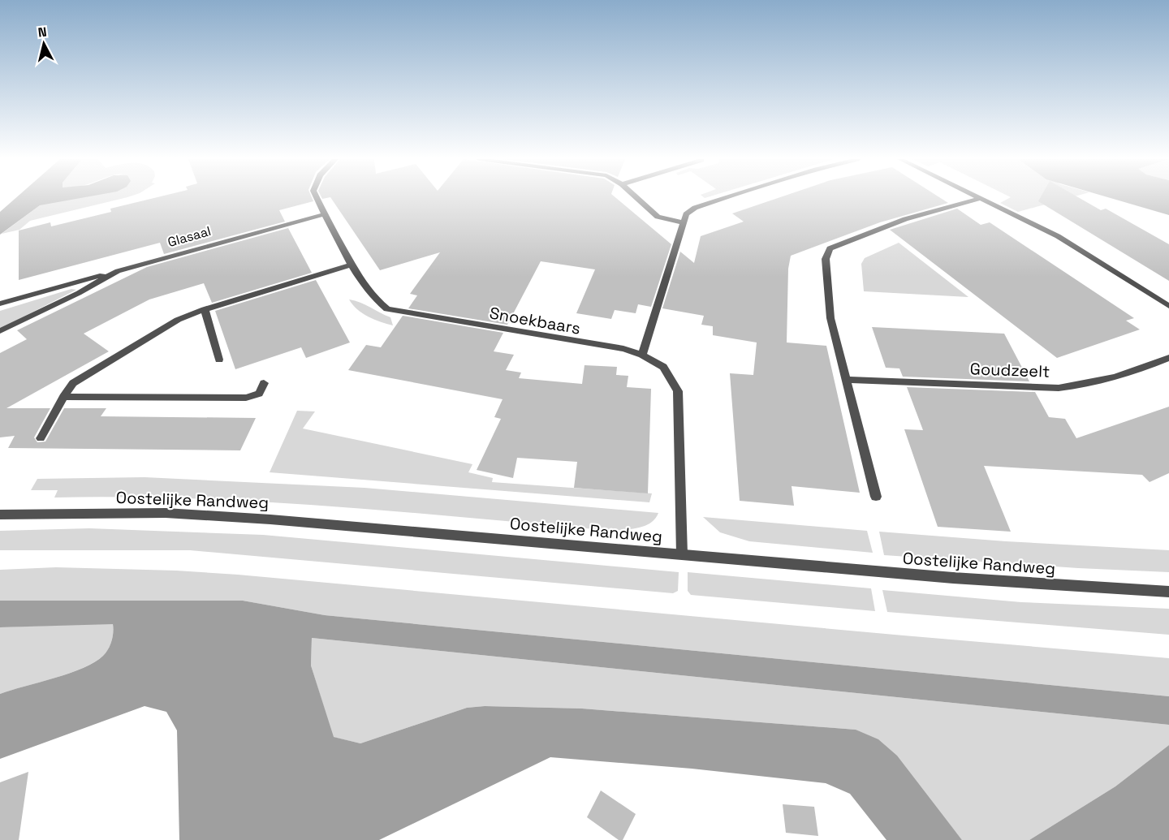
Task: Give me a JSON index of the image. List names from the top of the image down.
{
  "streets": {
    "street": [
      "Glasaal",
      "Snoekbaars",
      "Goudzeelt",
      "Oostelijke Randweg"
    ]
  },
  "crossings": [
    ["Glasaal", "Snoekbaars"],
    ["Snoekbaars", "Oostelijke Randweg"]
  ],
  "north": "top"
}
